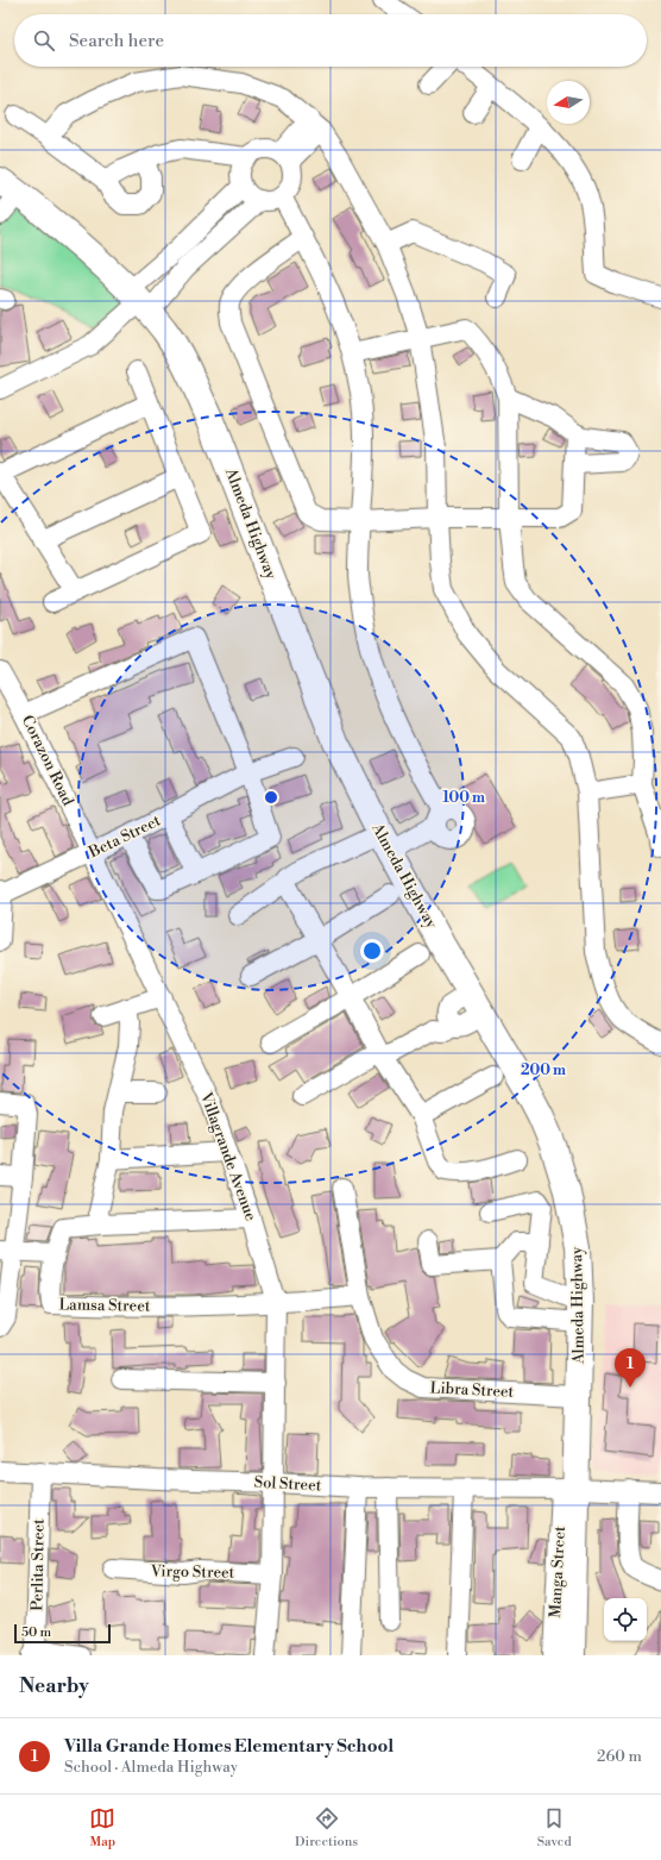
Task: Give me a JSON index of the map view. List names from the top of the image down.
{
  "streets": {
    "highway": ["Almeda Highway"],
    "street": [
      "Corazon Road",
      "Beta Street",
      "Villagrande Avenue",
      "Lamsa Street",
      "Libra Street",
      "Sol Street",
      "Perlita Street",
      "Virgo Street",
      "Manga Street"
    ]
  },
  "crossings": [
    ["Almeda Highway", "Libra Street"],
    ["Almeda Highway", "Sol Street"],
    ["Almeda Highway", "Manga Street"],
    ["Corazon Road", "Beta Street"],
    ["Corazon Road", "Villagrande Avenue"],
    ["Beta Street", "Villagrande Avenue"],
    ["Villagrande Avenue", "Lamsa Street"],
    ["Villagrande Avenue", "Sol Street"],
    ["Villagrande Avenue", "Virgo Street"],
    ["Sol Street", "Perlita Street"],
    ["Sol Street", "Manga Street"]
  ],
  "scale_bar": "50 m",
  "north": "left",
  "page": {
    "search": "Search here",
    "pins": "1",
    "scale": "50 m",
    "heading": "Nearby",
    "list": [
      {
        "mark": "1",
        "name": "Villa Grande Homes Elementary School",
        "note": "School · Almeda Highway",
        "value": "260 m"
      }
    ],
    "nav": ["Map", "Directions", "Saved"]
  },
  "rings": ["100 m", "200 m"]
}
